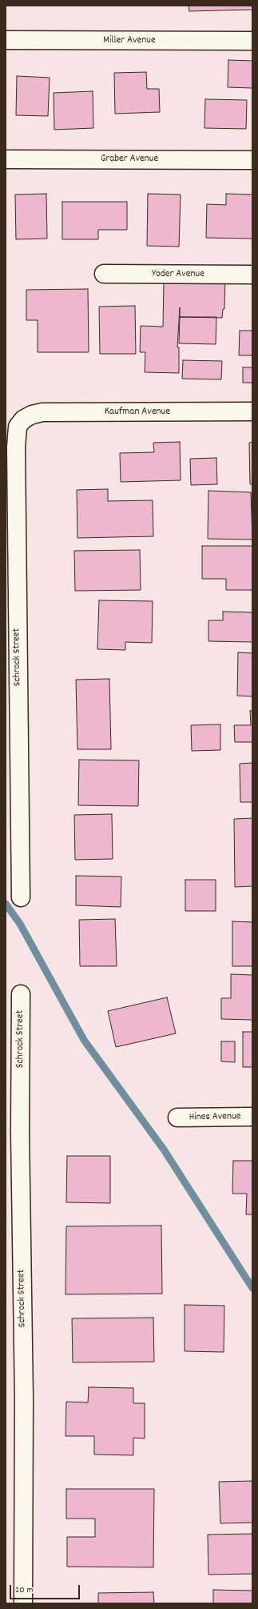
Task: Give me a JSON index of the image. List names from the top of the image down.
{
  "streets": {
    "street": [
      "Miller Avenue",
      "Graber Avenue",
      "Yoder Avenue",
      "Kaufman Avenue",
      "Schrock Street",
      "Hines Avenue"
    ]
  },
  "crossings": [
    ["Kaufman Avenue", "Schrock Street"]
  ],
  "scale_bar": "20 m"
}
